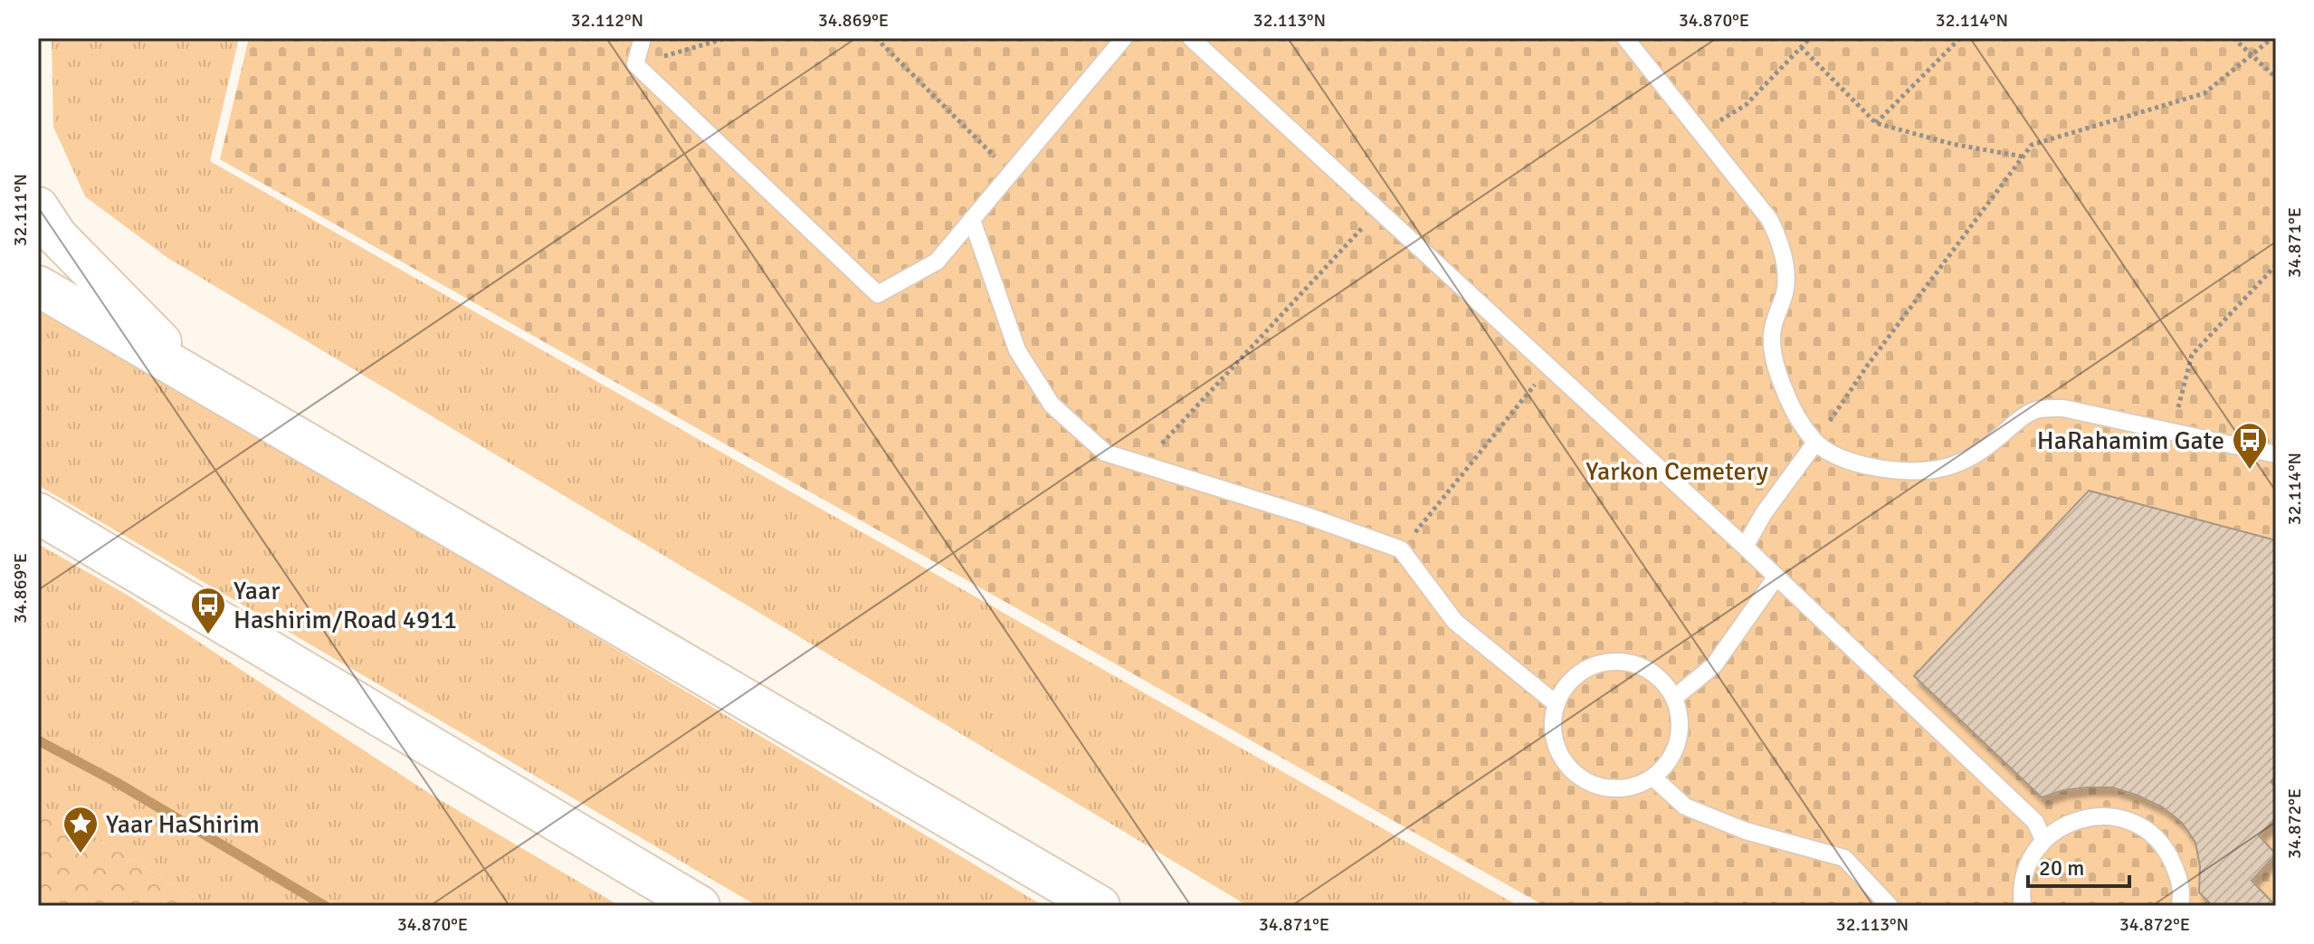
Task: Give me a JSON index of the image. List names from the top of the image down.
{
  "parks": ["Yarkon Cemetery"],
  "places": {
    "bus stop": ["HaRahamim Gate", "Yaar Hashirim/Road 4911"],
    "place": ["Yaar HaShirim"]
  },
  "scale_bar": "20 m",
  "coordinates": [
    "32.112°N",
    "34.869°E",
    "32.113°N",
    "34.870°E",
    "32.114°N",
    "32.111°N",
    "34.871°E",
    "34.872°E"
  ]
}
